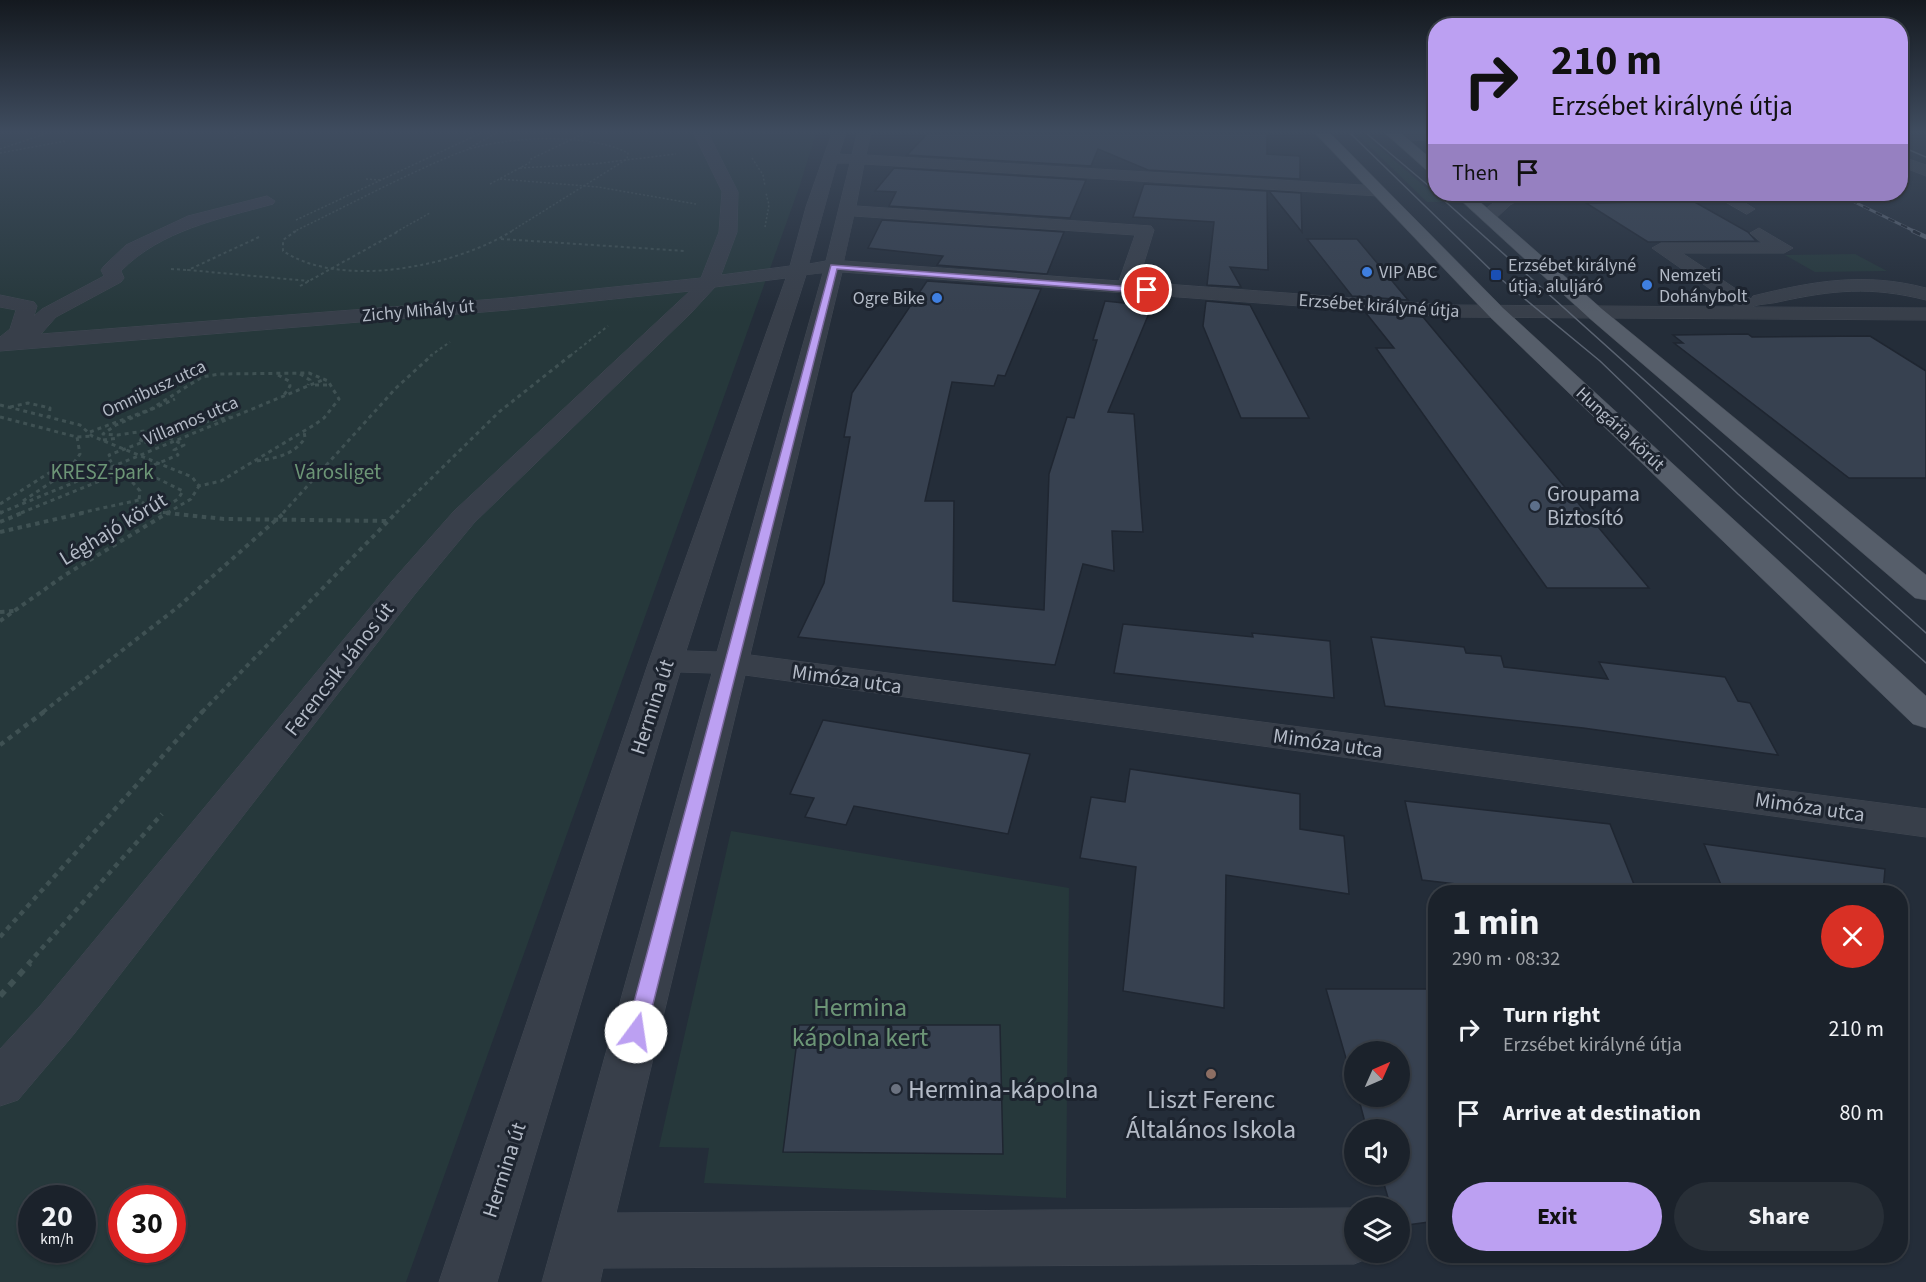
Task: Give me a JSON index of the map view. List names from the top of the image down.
{
  "streets": {
    "main road": ["Hungária körút"],
    "street": [
      "Erzsébet királyné útja",
      "Zichy Mihály út",
      "Ferencsik János út",
      "Mimóza utca",
      "Hermina út"
    ],
    "path": ["Omnibusz utca", "Villamos utca", "Léghajó körút"]
  },
  "crossings": [
    ["Erzsébet királyné útja", "Zichy Mihály út"],
    ["Erzsébet királyné útja", "Hungária körút"],
    ["Zichy Mihály út", "Ferencsik János út"],
    ["Zichy Mihály út", "Hermina út"],
    ["Omnibusz utca", "Villamos utca"],
    ["Omnibusz utca", "Léghajó körút"],
    ["Villamos utca", "Léghajó körút"],
    ["Mimóza utca", "Hermina út"]
  ],
  "parks": ["KRESZ-park", "Városliget", "Hermina kápolna kert"],
  "places": {
    "other": [
      "VIP ABC",
      "Nemzeti Dohánybolt",
      "Ogre Bike",
      "Groupama Biztosító",
      "Liszt Ferenc Általános Iskola",
      "Hermina-kápolna"
    ],
    "transit": ["Erzsébet királyné útja, aluljáró"]
  },
  "north": "top right",
  "page": {
    "turn": ["210 m", "Erzsébet királyné útja"],
    "then": "Then",
    "heading": ["1 min", "290 m · 08:32"],
    "list": [
      {
        "name": "Turn right",
        "note": "Erzsébet királyné útja",
        "value": "210 m"
      },
      {
        "name": "Arrive at destination",
        "value": "80 m"
      }
    ],
    "buttons": ["Exit", "Share"],
    "speed": "20 km/h",
    "limit": "30"
  }
}
